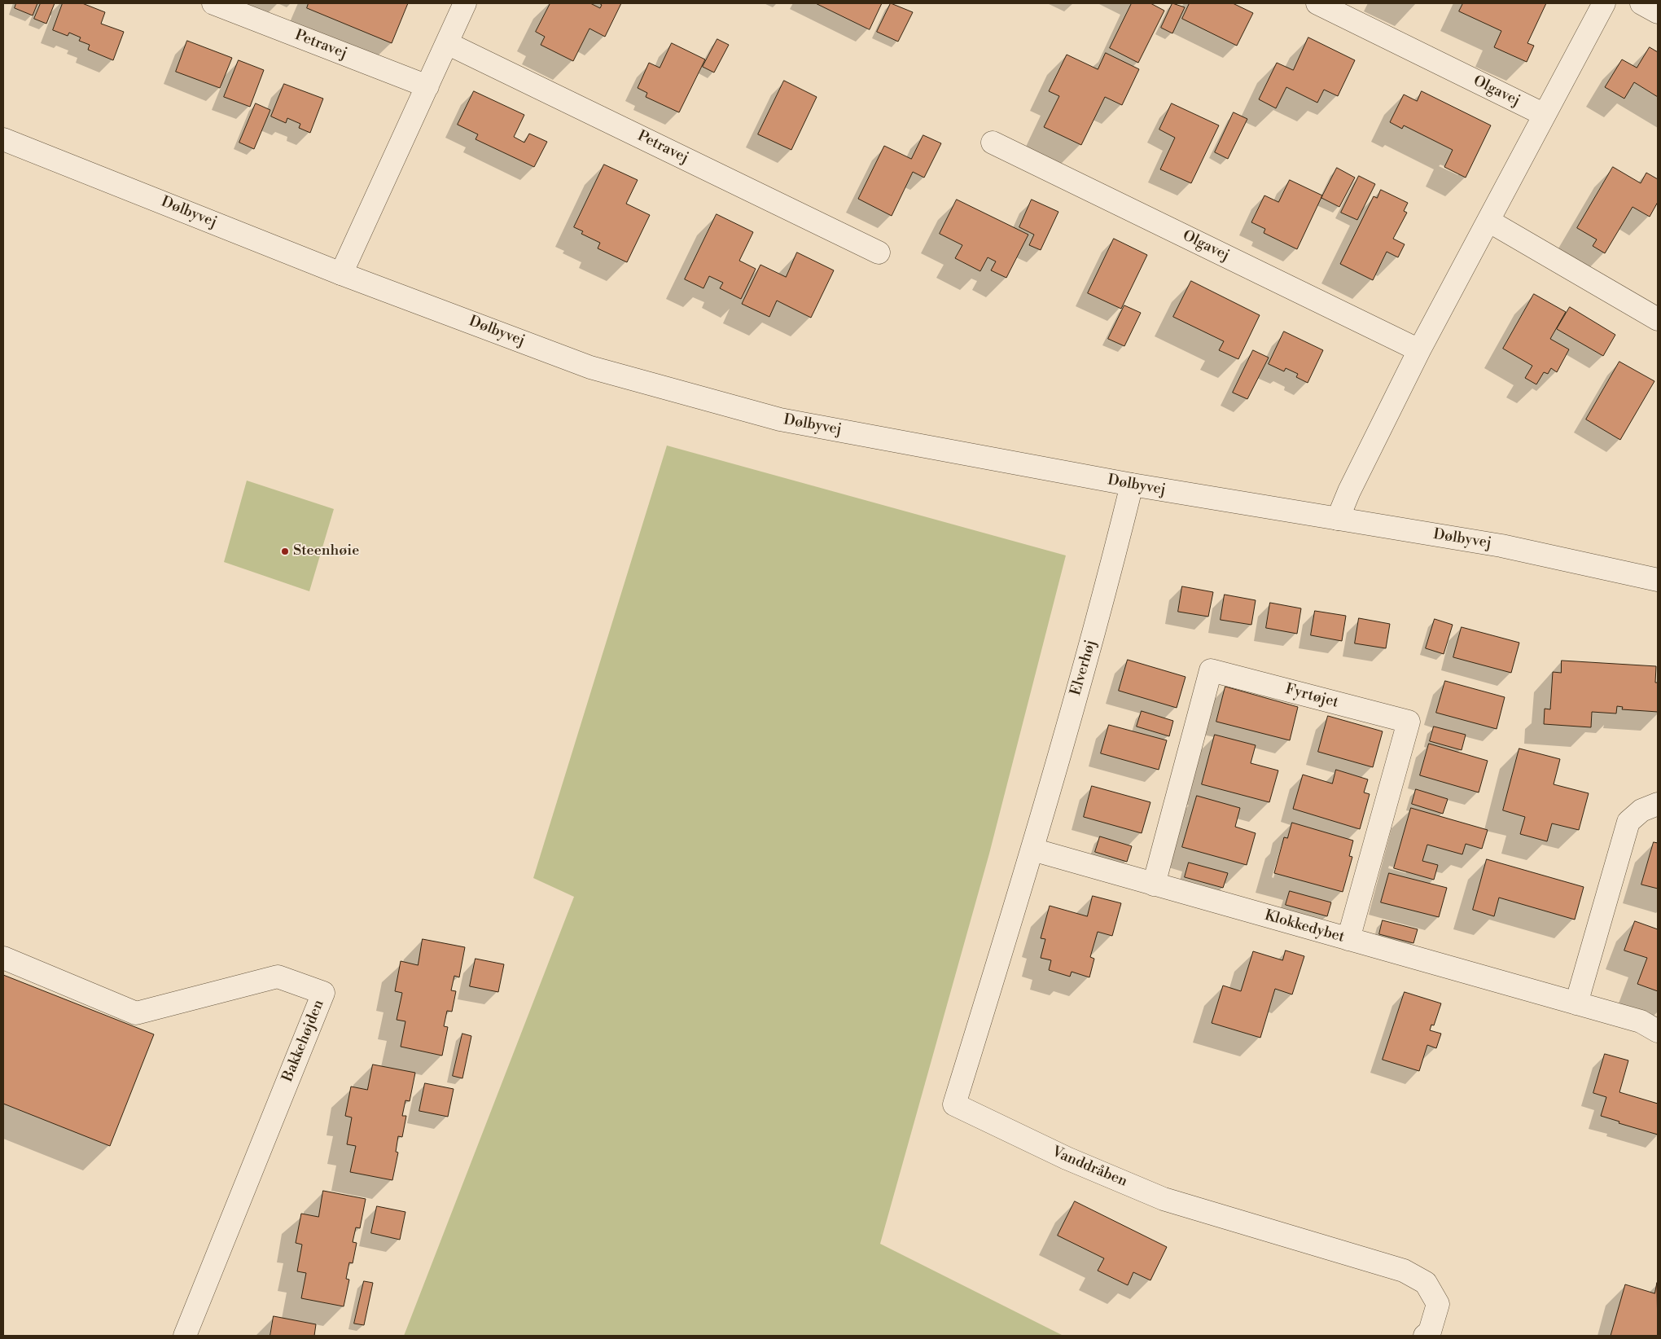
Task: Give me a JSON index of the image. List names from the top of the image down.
{
  "streets": {
    "street": [
      "Petravej",
      "Olgavej",
      "Dølbyvej",
      "Elverhøj",
      "Fyrtøjet",
      "Klokkedybet",
      "Bakkehøjden",
      "Vanddråben"
    ]
  },
  "crossings": [
    ["Dølbyvej", "Elverhøj"],
    ["Elverhøj", "Klokkedybet"],
    ["Elverhøj", "Vanddråben"],
    ["Fyrtøjet", "Klokkedybet"],
    ["Klokkedybet", "Vanddråben"]
  ],
  "places": ["Steenhøie"]
}
